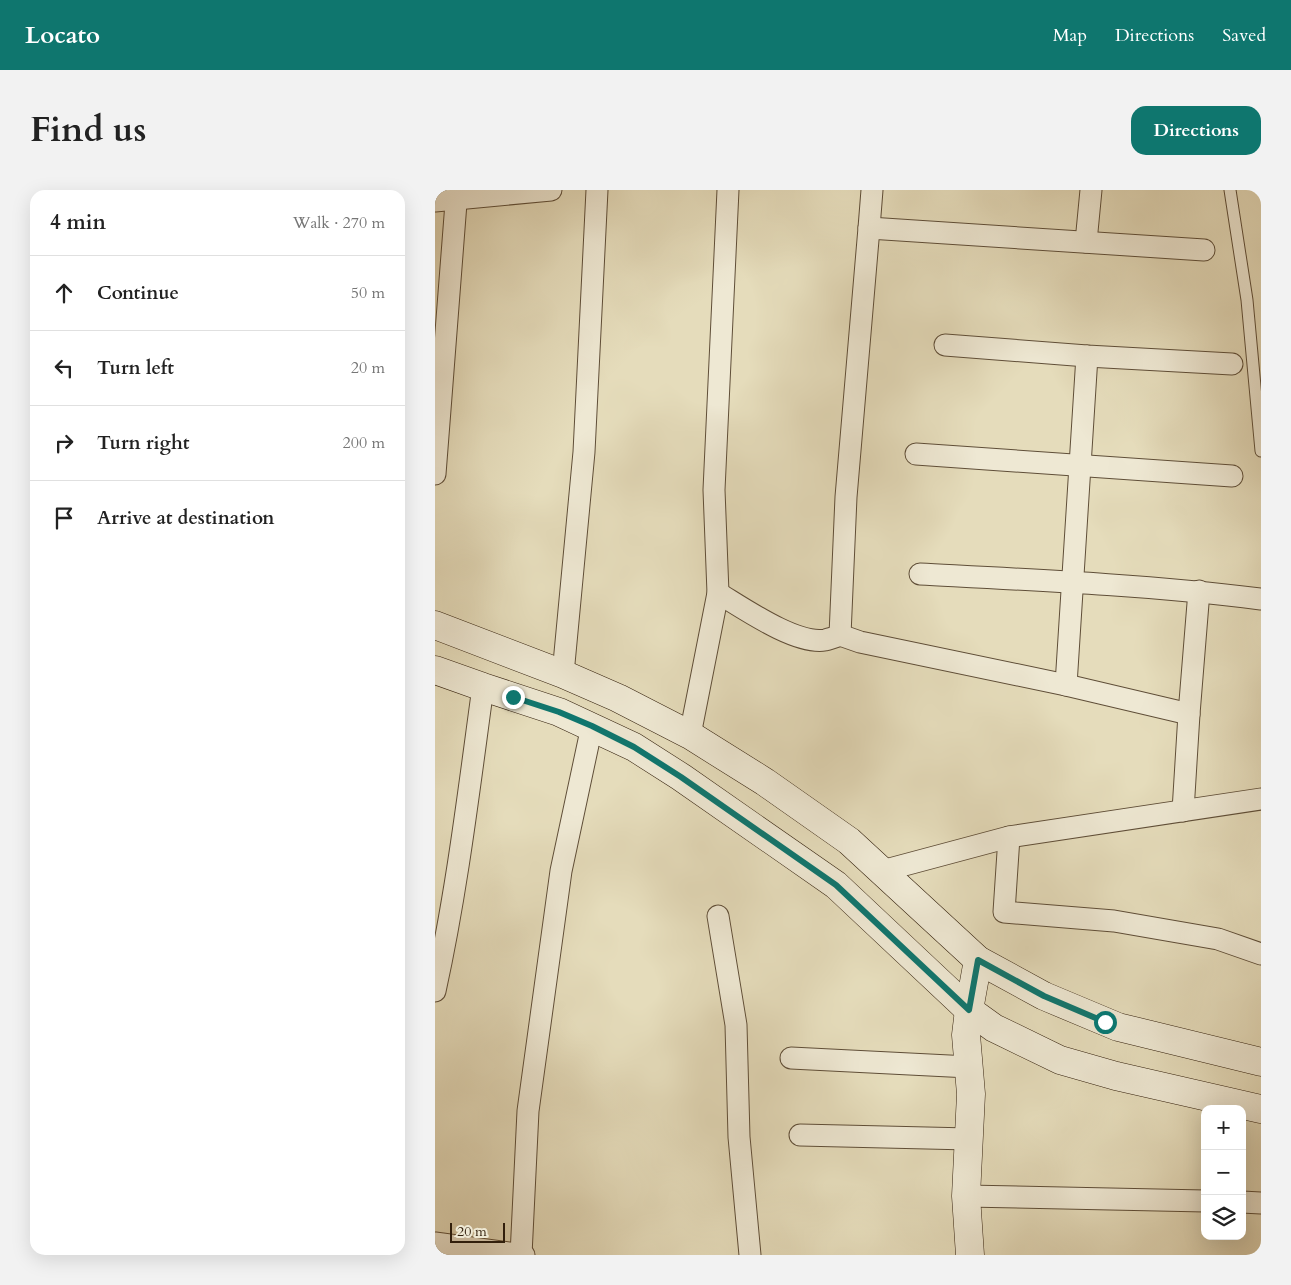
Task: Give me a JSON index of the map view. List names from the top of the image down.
{
  "scale_bar": "20 m",
  "page": {
    "header": "Locato",
    "nav": ["Map", "Directions", "Saved"],
    "title": "Find us",
    "buttons": "Directions",
    "heading": ["4 min", "Walk · 270 m"],
    "list": [
      ["Continue", "50 m"],
      ["Turn left", "20 m"],
      ["Turn right", "200 m"],
      "Arrive at destination"
    ],
    "map_buttons": ["+", "−"],
    "scale": "20 m"
  }
}
